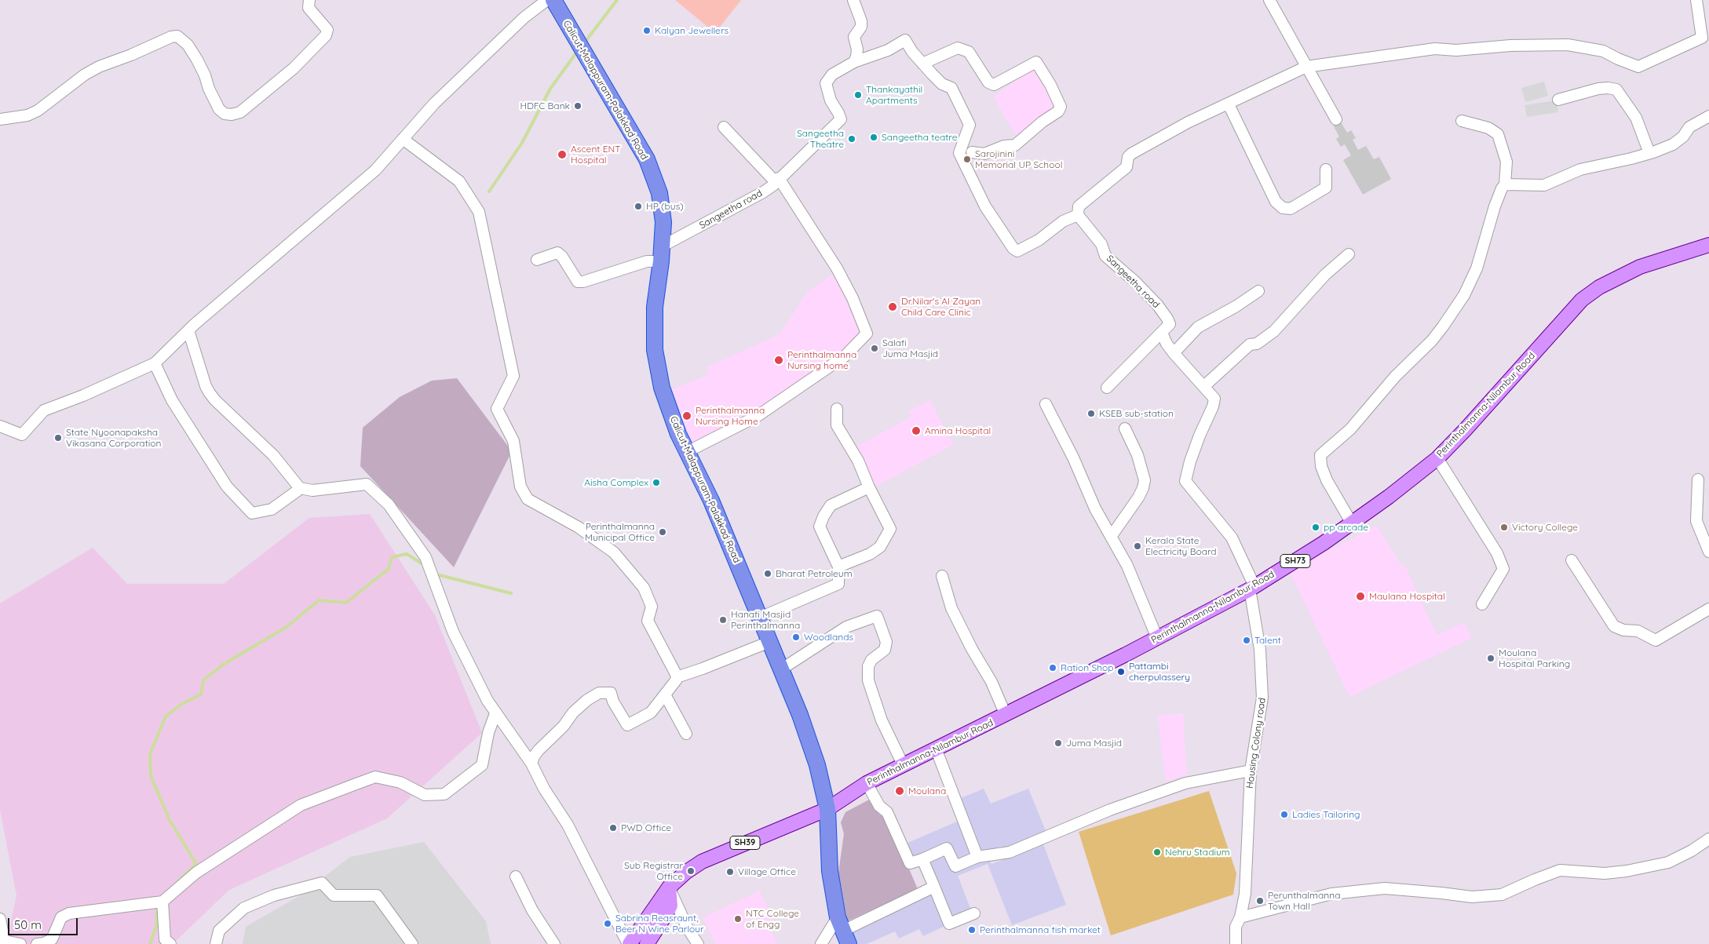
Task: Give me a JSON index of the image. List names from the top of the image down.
{
  "streets": {
    "highway": ["Calicut-Malappuram-Palakkad Road"],
    "main road": ["Perinthalmanna-Nilambur Road", "SH73", "SH39"],
    "street": ["Sangeetha road", "Housing Colony road"]
  },
  "crossings": [
    ["Calicut-Malappuram-Palakkad Road", "Sangeetha road"],
    ["Calicut-Malappuram-Palakkad Road", "Perinthalmanna-Nilambur Road"],
    ["Calicut-Malappuram-Palakkad Road", "SH39"],
    ["Perinthalmanna-Nilambur Road", "Housing Colony road"],
    ["Perinthalmanna-Nilambur Road", "SH39"]
  ],
  "places": [
    "Kalyan Jewellers",
    "Thankayathil Apartments",
    "HDFC Bank",
    "Sangeetha teatre",
    "Sangeetha Theatre",
    "Ascent ENT Hospital",
    "Sarojinini Memorial UP School",
    "HP (bus)",
    "Dr.Nilar's Al Zayan Child Care Clinic",
    "Salafi Juma Masjid",
    "Perinthalmanna Nursing home",
    "KSEB sub-station",
    "Perinthalmanna Nursing Home",
    "Amina Hospital",
    "State Nyoonapaksha Vikasana Corporation",
    "Aisha Complex",
    "pp arcade",
    "Victory College",
    "Perinthalmanna Municipal Office",
    "Kerala State Electricity Board",
    "Bharat Petroleum",
    "Maulana Hospital",
    "Hanafi Masjid Perinthalmanna",
    "Woodlands",
    "Talent",
    "Moulana Hospital Parking",
    "Ration Shop",
    "Pattambi cherpulassery",
    "Juma Masjid",
    "Moulana",
    "Ladies Tailoring",
    "PWD Office",
    "Nehru Stadium",
    "Sub Registrar Office",
    "Village Office",
    "Perunthalmanna Town Hall",
    "NTC College of Engg",
    "Sabrina Reasraunt, Beer N Wine Parlour",
    "Perinthalmanna fish market"
  ],
  "scale_bar": "50 m"
}
